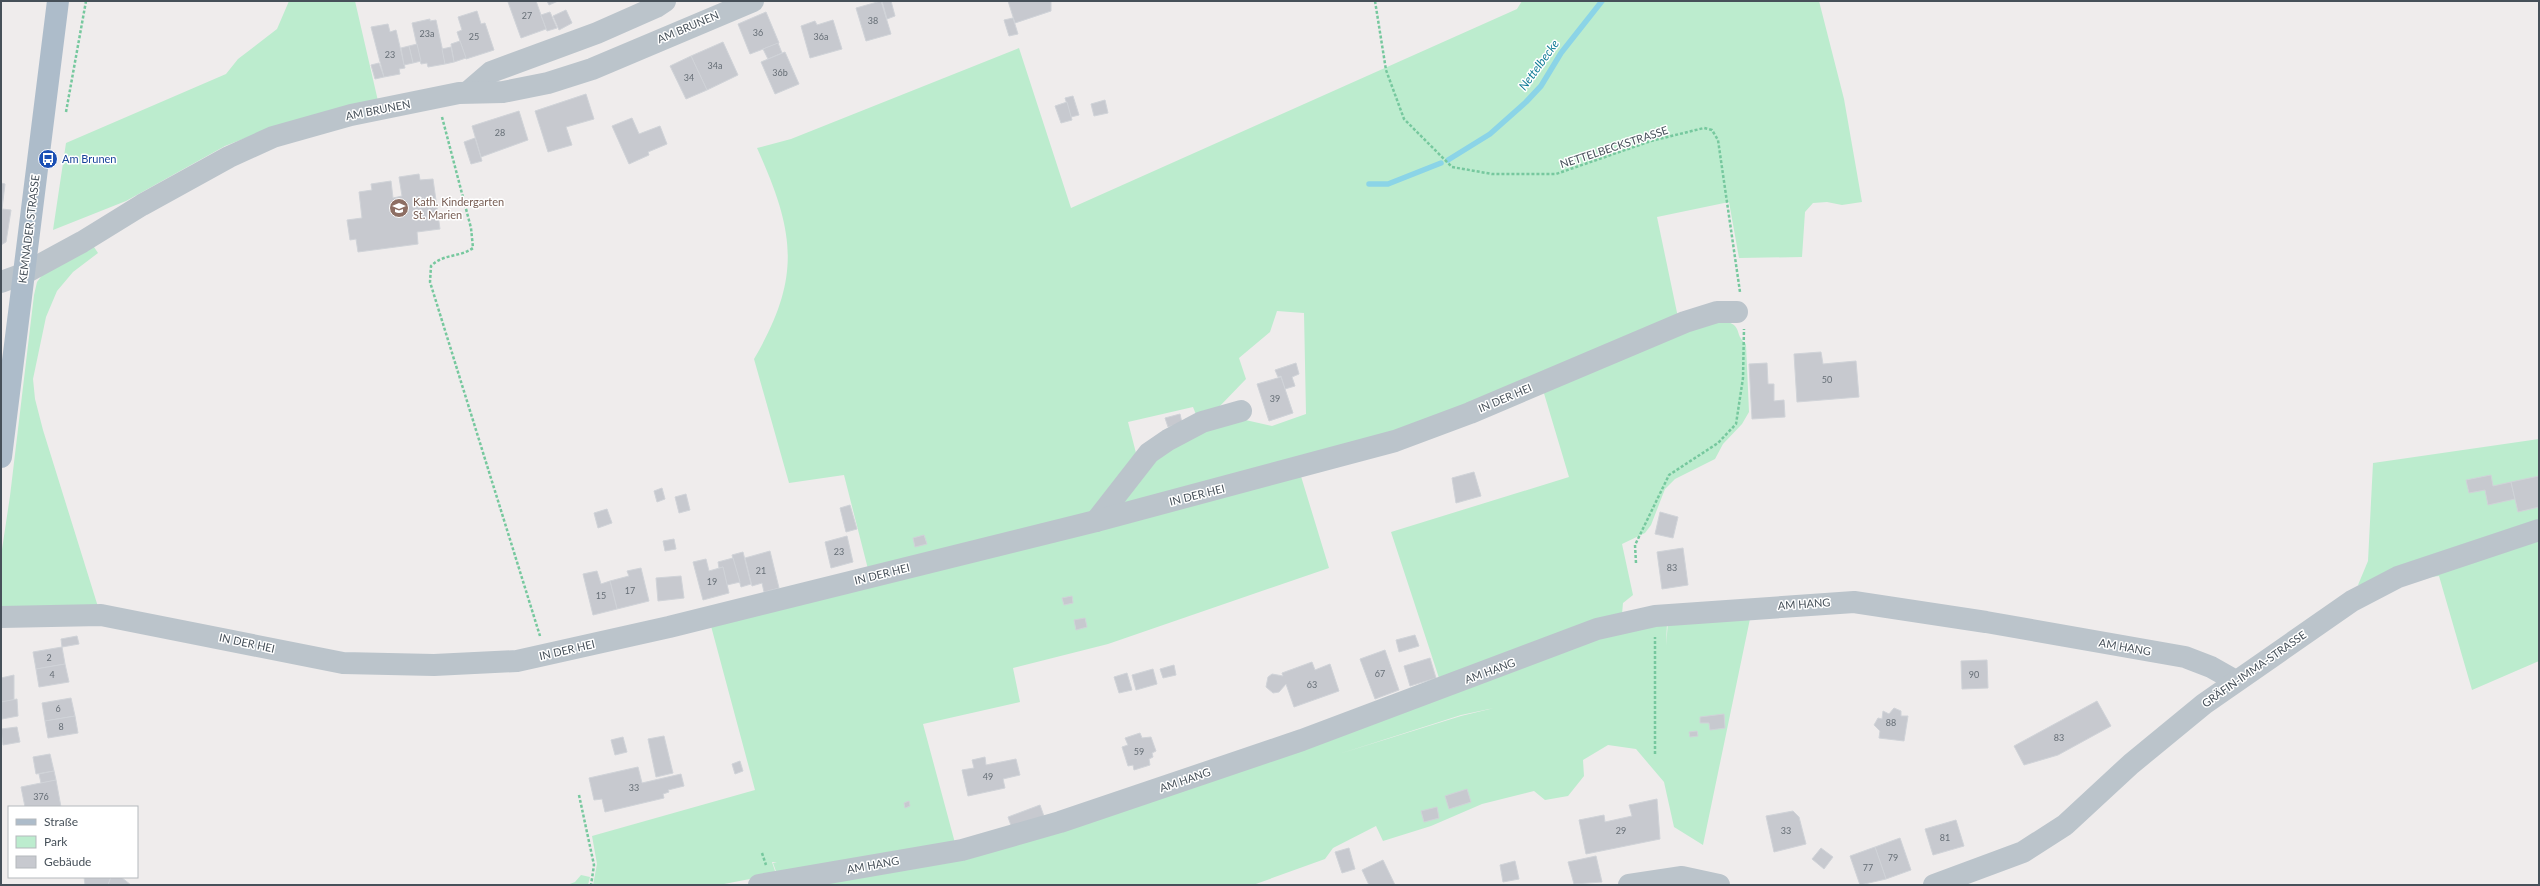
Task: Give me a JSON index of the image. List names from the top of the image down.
{
  "streets": {
    "main road": ["KEMNADER STRASSE"],
    "street": [
      "AM BRUNEN",
      "IN DER HEI",
      "AM HANG",
      "GRÄFIN-IMMA-STRASSE"
    ],
    "path": ["NETTELBECKSTRASSE"]
  },
  "crossings": [
    ["AM BRUNEN", "KEMNADER STRASSE"],
    ["NETTELBECKSTRASSE", "IN DER HEI"],
    ["AM HANG", "GRÄFIN-IMMA-STRASSE"]
  ],
  "water": ["Nettelbecke"],
  "places": {
    "bus stop": ["Am Brunen"],
    "school or university": ["Kath. Kindergarten St. Marien"]
  },
  "house_numbers": [
    "27",
    "38",
    "36",
    "23a",
    "25",
    "36a",
    "23",
    "34a",
    "36b",
    "34",
    "28",
    "50",
    "39",
    "23",
    "83",
    "21",
    "19",
    "17",
    "15",
    "2",
    "67",
    "4",
    "90",
    "63",
    "6",
    "88",
    "8",
    "83",
    "59",
    "49",
    "33",
    "376",
    "29",
    "33",
    "81",
    "79",
    "77"
  ],
  "legend": ["Straße", "Park", "Gebäude"]
}
